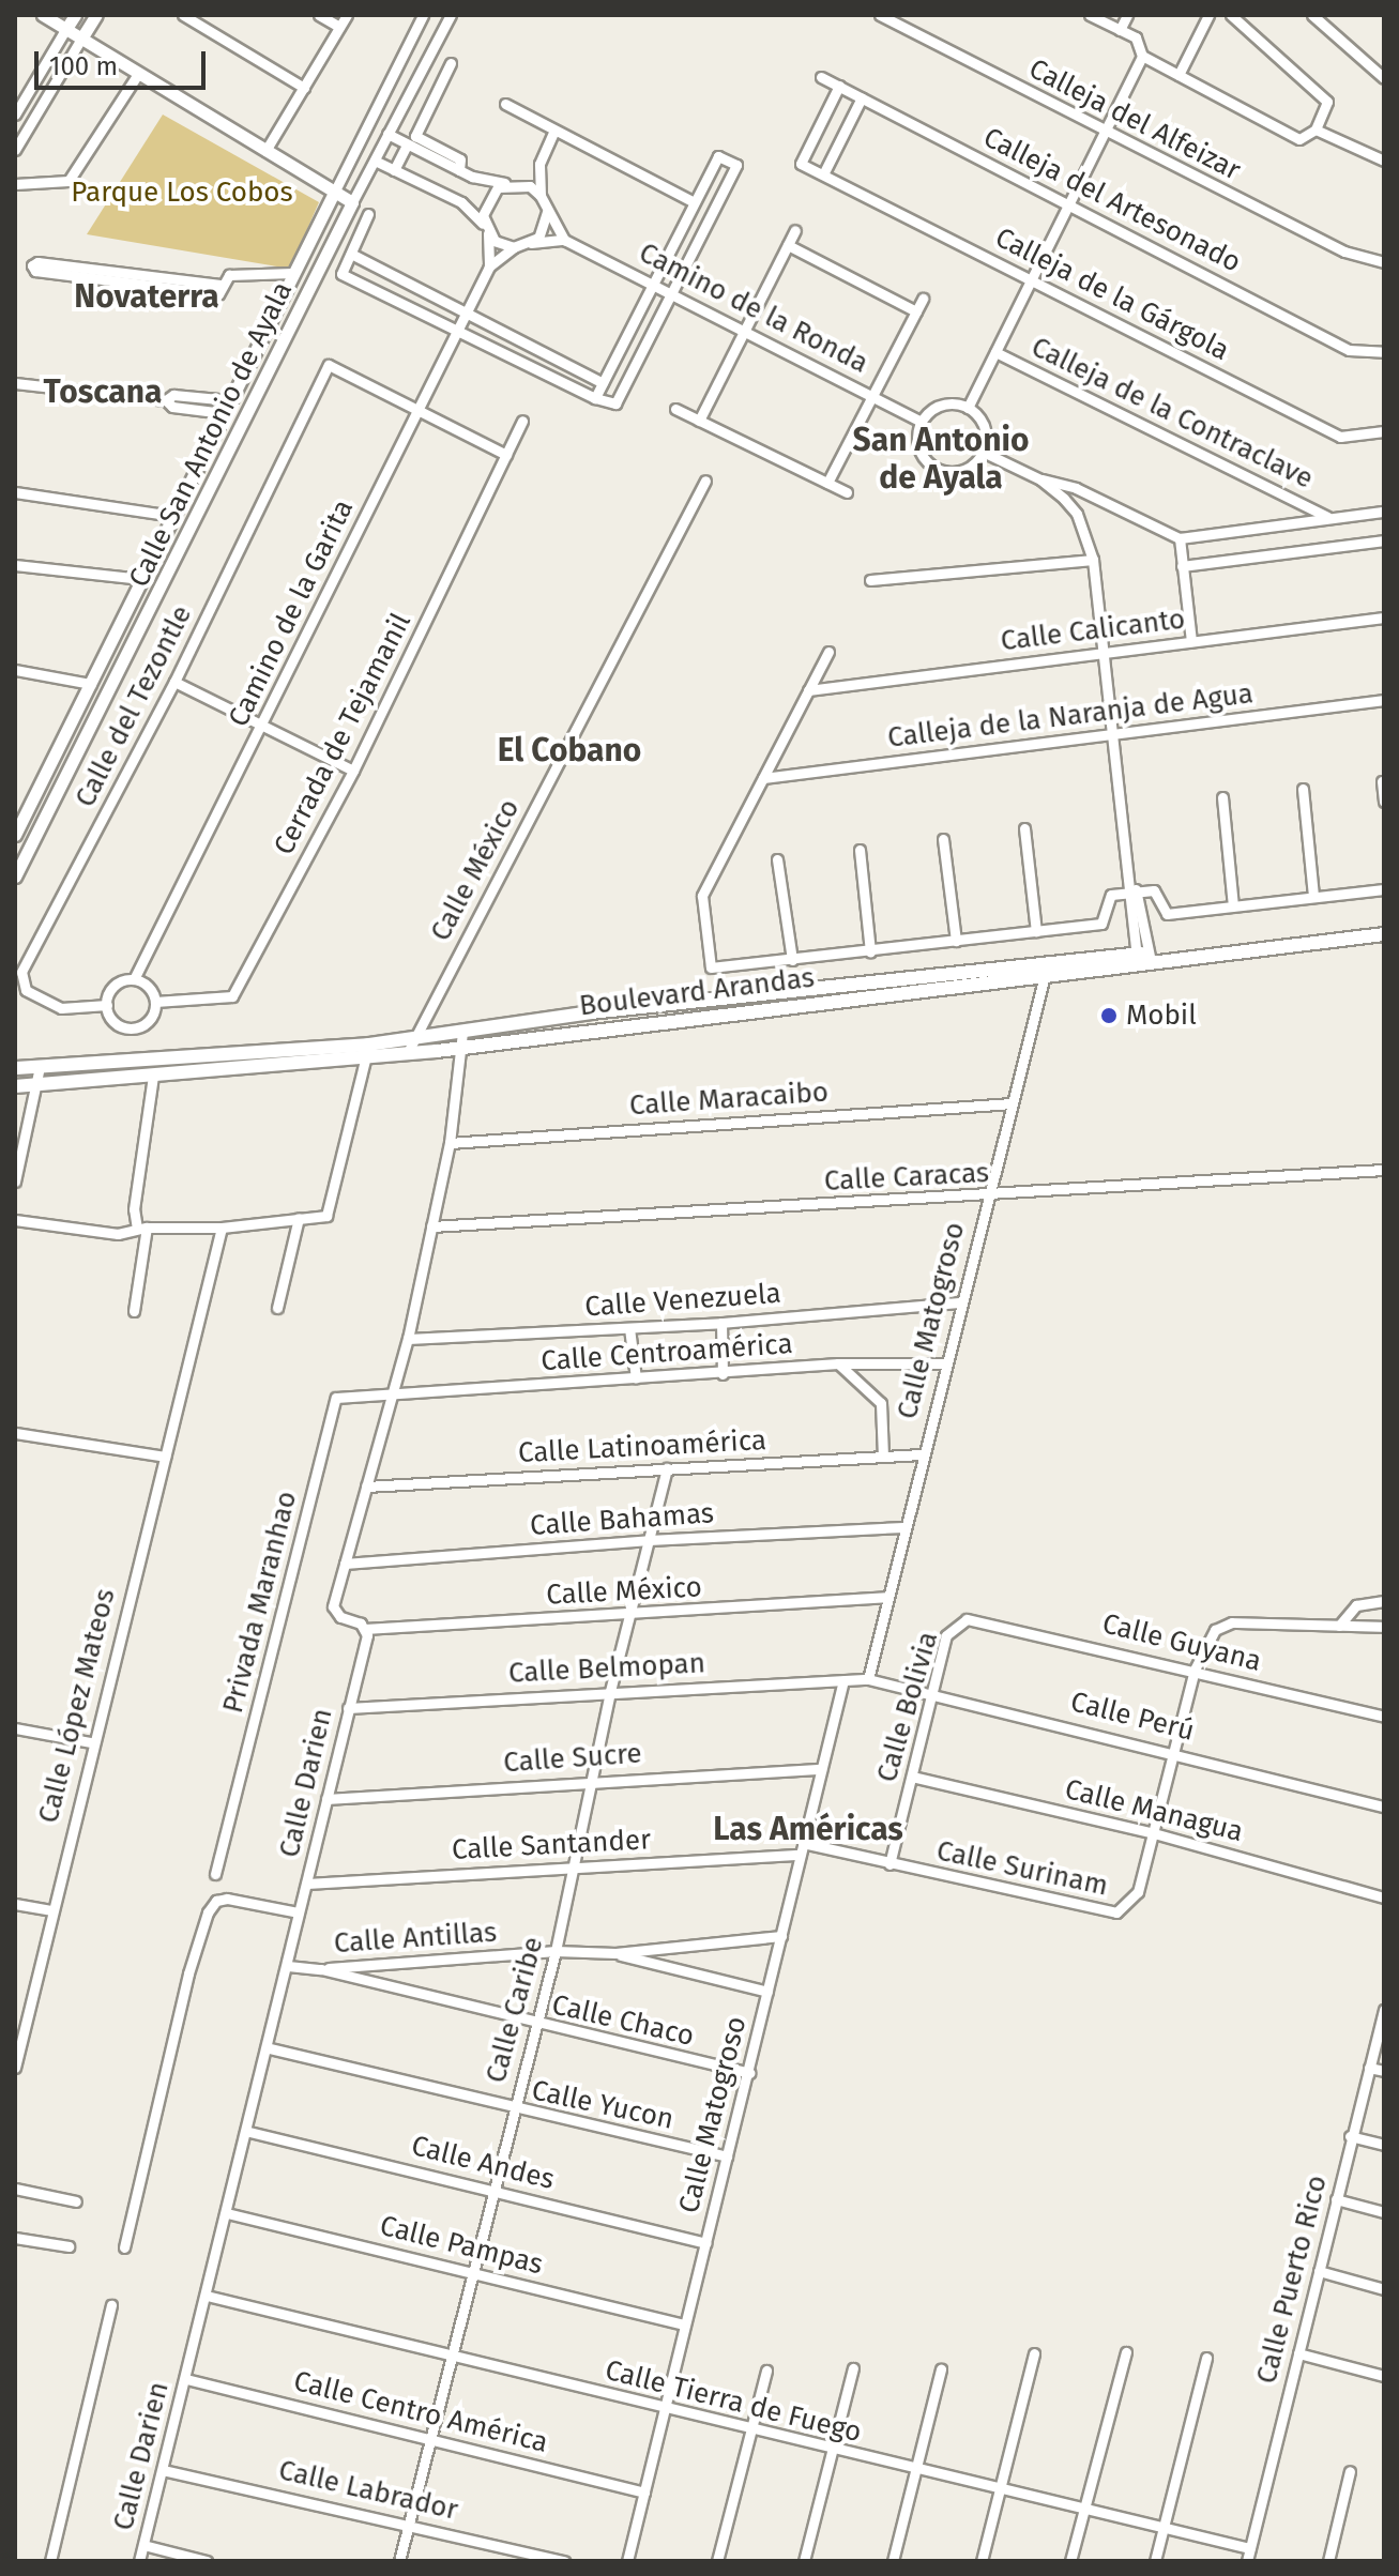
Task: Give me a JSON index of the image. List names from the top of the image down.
{
  "streets": {
    "main road": ["Boulevard Arandas"],
    "street": [
      "Calleja del Alfeizar",
      "Calleja del Artesonado",
      "Calleja de la Gárgola",
      "Camino de la Ronda",
      "Calleja de la Contraclave",
      "Calle San Antonio de Ayala",
      "Camino de la Garita",
      "Calle Calicanto",
      "Calle del Tezontle",
      "Calleja de la Naranja de Agua",
      "Cerrada de Tejamanil",
      "Calle México",
      "Calle Maracaibo",
      "Calle Caracas",
      "Calle Venezuela",
      "Calle Matogroso",
      "Calle Centroamérica",
      "Calle Latinoamérica",
      "Calle Bahamas",
      "Privada Maranhao",
      "Calle Guyana",
      "Calle Belmopan",
      "Calle López Mateos",
      "Calle Bolivia",
      "Calle Perú",
      "Calle Sucre",
      "Calle Darien",
      "Calle Managua",
      "Calle Santander",
      "Calle Surinam",
      "Calle Antillas",
      "Calle Caribe",
      "Calle Chaco",
      "Calle Yucon",
      "Calle Andes",
      "Calle Pampas",
      "Calle Puerto Rico",
      "Calle Tierra de Fuego",
      "Calle Centro América",
      "Calle Labrador"
    ]
  },
  "crossings": [
    ["Calleja del Artesonado", "Calleja de la Gárgola"],
    ["Camino de la Garita", "Calle del Tezontle"],
    ["Camino de la Garita", "Cerrada de Tejamanil"],
    ["Calle del Tezontle", "Cerrada de Tejamanil"],
    ["Calle México", "Boulevard Arandas"],
    ["Calle México", "Calle Matogroso"],
    ["Calle México", "Calle Darien"],
    ["Calle México", "Calle Caribe"],
    ["Boulevard Arandas", "Calle Matogroso"],
    ["Calle Maracaibo", "Calle Matogroso"],
    ["Calle Caracas", "Calle Matogroso"],
    ["Calle Venezuela", "Calle Matogroso"],
    ["Calle Matogroso", "Calle Centroamérica"],
    ["Calle Matogroso", "Calle Latinoamérica"],
    ["Calle Matogroso", "Calle Bahamas"],
    ["Calle Matogroso", "Calle Belmopan"],
    ["Calle Matogroso", "Calle Perú"],
    ["Calle Matogroso", "Calle Sucre"],
    ["Calle Matogroso", "Calle Santander"],
    ["Calle Matogroso", "Calle Surinam"],
    ["Calle Matogroso", "Calle Antillas"],
    ["Calle Matogroso", "Calle Chaco"],
    ["Calle Matogroso", "Calle Yucon"],
    ["Calle Matogroso", "Calle Andes"],
    ["Calle Matogroso", "Calle Pampas"],
    ["Calle Matogroso", "Calle Tierra de Fuego"],
    ["Calle Matogroso", "Calle Centro América"],
    ["Calle Centroamérica", "Privada Maranhao"],
    ["Calle Latinoamérica", "Calle Caribe"],
    ["Calle Bahamas", "Calle Caribe"],
    ["Calle Guyana", "Calle Bolivia"],
    ["Calle Belmopan", "Calle Perú"],
    ["Calle Belmopan", "Calle Darien"],
    ["Calle Belmopan", "Calle Caribe"],
    ["Calle Bolivia", "Calle Perú"],
    ["Calle Bolivia", "Calle Managua"],
    ["Calle Bolivia", "Calle Surinam"],
    ["Calle Sucre", "Calle Darien"],
    ["Calle Sucre", "Calle Caribe"],
    ["Calle Darien", "Calle Santander"],
    ["Calle Darien", "Calle Chaco"],
    ["Calle Darien", "Calle Yucon"],
    ["Calle Darien", "Calle Andes"],
    ["Calle Darien", "Calle Pampas"],
    ["Calle Darien", "Calle Tierra de Fuego"],
    ["Calle Darien", "Calle Centro América"],
    ["Calle Darien", "Calle Labrador"],
    ["Calle Managua", "Calle Surinam"],
    ["Calle Santander", "Calle Caribe"],
    ["Calle Antillas", "Calle Caribe"],
    ["Calle Antillas", "Calle Chaco"],
    ["Calle Caribe", "Calle Chaco"],
    ["Calle Caribe", "Calle Yucon"],
    ["Calle Caribe", "Calle Andes"],
    ["Calle Caribe", "Calle Pampas"],
    ["Calle Caribe", "Calle Tierra de Fuego"],
    ["Calle Caribe", "Calle Centro América"],
    ["Calle Caribe", "Calle Labrador"],
    ["Calle Puerto Rico", "Calle Tierra de Fuego"]
  ],
  "districts": [
    "Novaterra",
    "Toscana",
    "San Antonio de Ayala",
    "El Cobano",
    "Las Américas"
  ],
  "parks": ["Parque Los Cobos"],
  "places": ["Mobil"],
  "scale_bar": "100 m"
}
